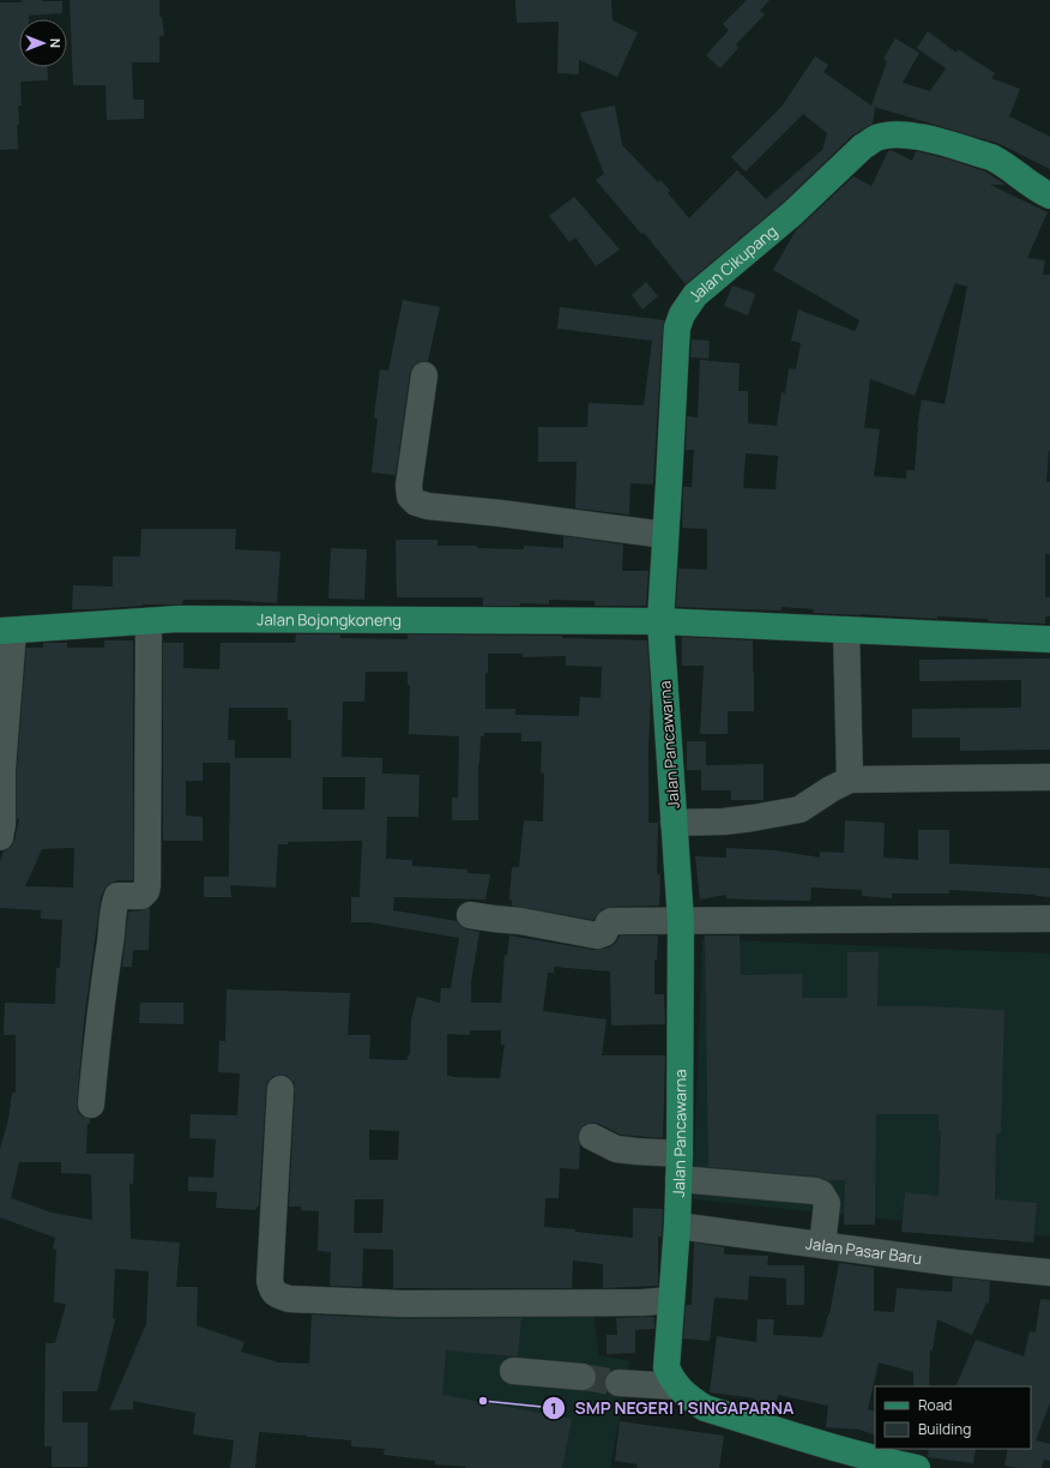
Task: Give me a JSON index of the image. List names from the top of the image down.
{
  "streets": {
    "main road": ["Jalan Cikupang", "Jalan Bojongkoneng", "Jalan Pancawarna"],
    "street": ["Jalan Pasar Baru"]
  },
  "crossings": [
    ["Jalan Cikupang", "Jalan Bojongkoneng"],
    ["Jalan Cikupang", "Jalan Pancawarna"],
    ["Jalan Bojongkoneng", "Jalan Pancawarna"],
    ["Jalan Pancawarna", "Jalan Pasar Baru"]
  ],
  "places": ["SMP NEGERI 1 SINGAPARNA"],
  "legend": ["Road", "Building"],
  "north": "right"
}
